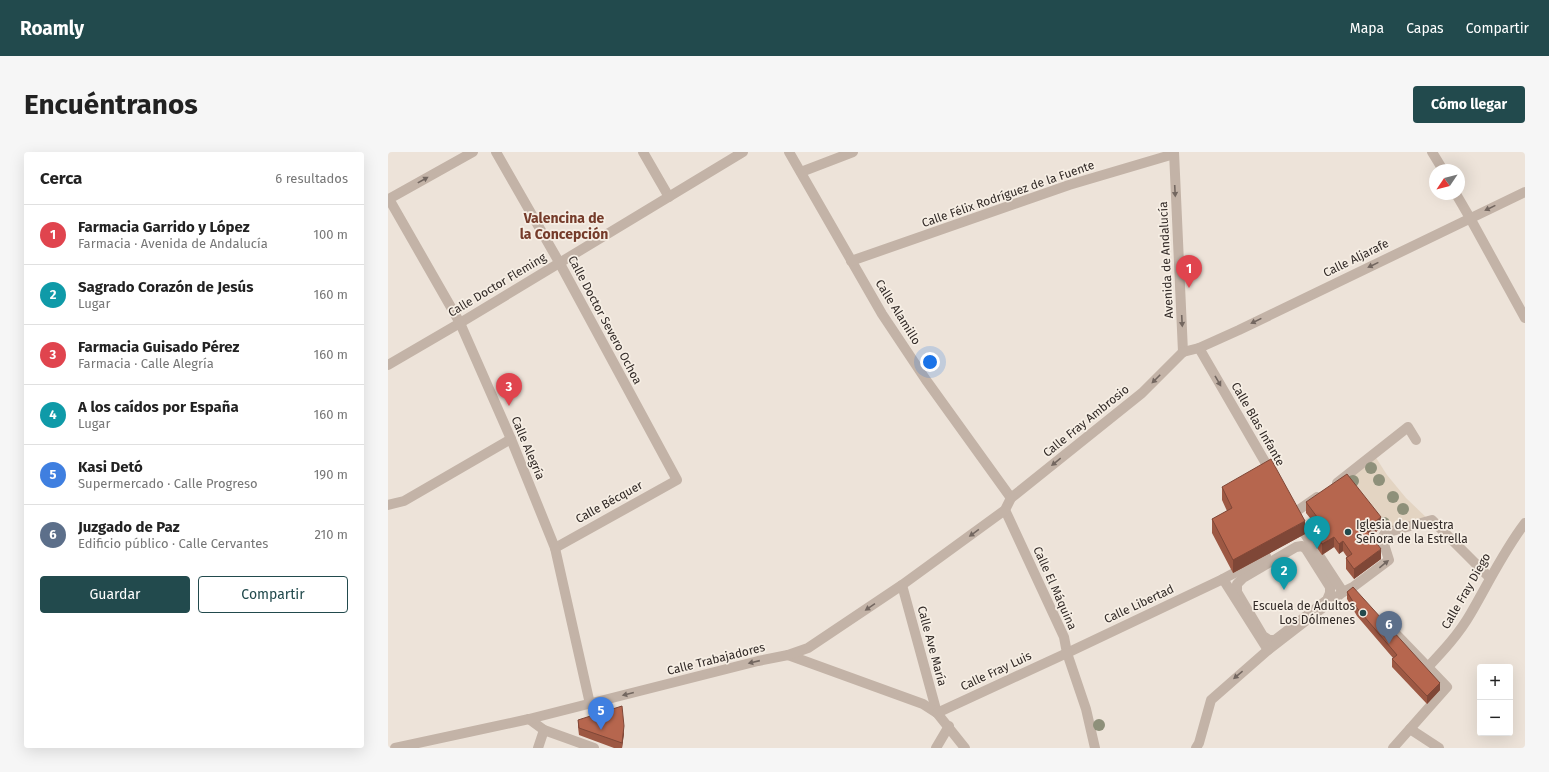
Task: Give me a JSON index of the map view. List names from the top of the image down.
{
  "streets": {
    "street": [
      "Calle Félix Rodríguez de la Fuente",
      "Calle Aljarafe",
      "Avenida de Andalucía",
      "Calle Doctor Fleming",
      "Calle Alamillo",
      "Calle Doctor Severo Ochoa",
      "Calle Fray Ambrosio",
      "Calle Blas Infante",
      "Calle Alegría",
      "Calle Bécquer",
      "Calle El Máquina",
      "Calle Fray Diego",
      "Calle Libertad",
      "Calle Ave María",
      "Calle Trabajadores",
      "Calle Fray Luis"
    ]
  },
  "crossings": [
    ["Calle Félix Rodríguez de la Fuente", "Avenida de Andalucía"],
    ["Calle Félix Rodríguez de la Fuente", "Calle Alamillo"],
    ["Calle Aljarafe", "Calle Blas Infante"],
    ["Avenida de Andalucía", "Calle Fray Ambrosio"],
    ["Calle Doctor Fleming", "Calle Doctor Severo Ochoa"],
    ["Calle Doctor Fleming", "Calle Alegría"],
    ["Calle Alamillo", "Calle Fray Ambrosio"],
    ["Calle Doctor Severo Ochoa", "Calle Bécquer"],
    ["Calle Fray Ambrosio", "Calle El Máquina"],
    ["Calle Fray Ambrosio", "Calle Trabajadores"],
    ["Calle Alegría", "Calle Bécquer"],
    ["Calle Alegría", "Calle Trabajadores"],
    ["Calle El Máquina", "Calle Libertad"],
    ["Calle El Máquina", "Calle Trabajadores"],
    ["Calle El Máquina", "Calle Fray Luis"],
    ["Calle Libertad", "Calle Fray Luis"],
    ["Calle Ave María", "Calle Trabajadores"],
    ["Calle Ave María", "Calle Fray Luis"]
  ],
  "one_way": [
    "Calle Aljarafe",
    "Avenida de Andalucía",
    "Calle Fray Ambrosio",
    "Calle Blas Infante",
    "Calle Trabajadores"
  ],
  "districts": ["Valencina de la Concepción"],
  "places": ["Iglesia de Nuestra Señora de la Estrella", "Escuela de Adultos Los Dólmenes"],
  "north": "bottom left",
  "page": {
    "header": "Roamly",
    "nav": ["Mapa", "Capas", "Compartir"],
    "buttons": [
      "Cómo llegar",
      ["Guardar", "Compartir"]
    ],
    "title": "Encuéntranos",
    "heading": ["Cerca", "6 resultados"],
    "list": [
      {
        "mark": "1",
        "name": "Farmacia Garrido y López",
        "note": "Farmacia · Avenida de Andalucía",
        "value": "100 m"
      },
      {
        "mark": "2",
        "name": "Sagrado Corazón de Jesús",
        "note": "Lugar",
        "value": "160 m"
      },
      {
        "mark": "3",
        "name": "Farmacia Guisado Pérez",
        "note": "Farmacia · Calle Alegría",
        "value": "160 m"
      },
      {
        "mark": "4",
        "name": "A los caídos por España",
        "note": "Lugar",
        "value": "160 m"
      },
      {
        "mark": "5",
        "name": "Kasi Detó",
        "note": "Supermercado · Calle Progreso",
        "value": "190 m"
      },
      {
        "mark": "6",
        "name": "Juzgado de Paz",
        "note": "Edificio público · Calle Cervantes",
        "value": "210 m"
      }
    ],
    "pins": [
      "1",
      "3",
      "4",
      "2",
      "6",
      "5"
    ],
    "map_buttons": ["+", "−"]
  }
}
